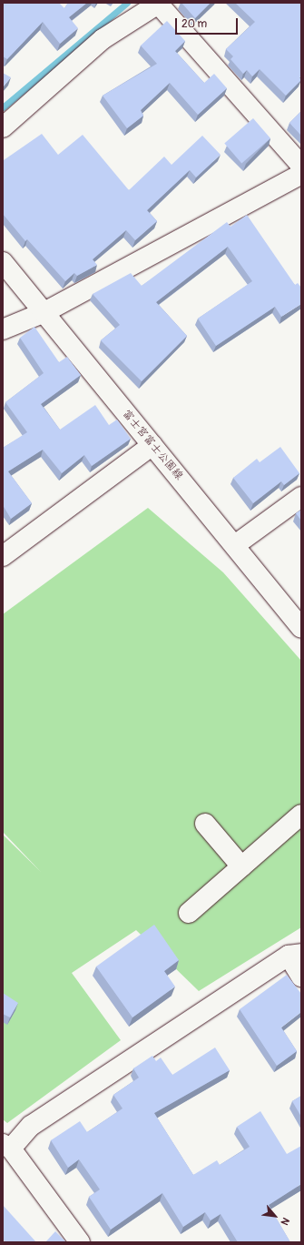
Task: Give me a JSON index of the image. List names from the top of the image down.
{
  "streets": {
    "street": ["富士宮富士公園線"]
  },
  "scale_bar": "20 m",
  "north": "bottom right"
}
